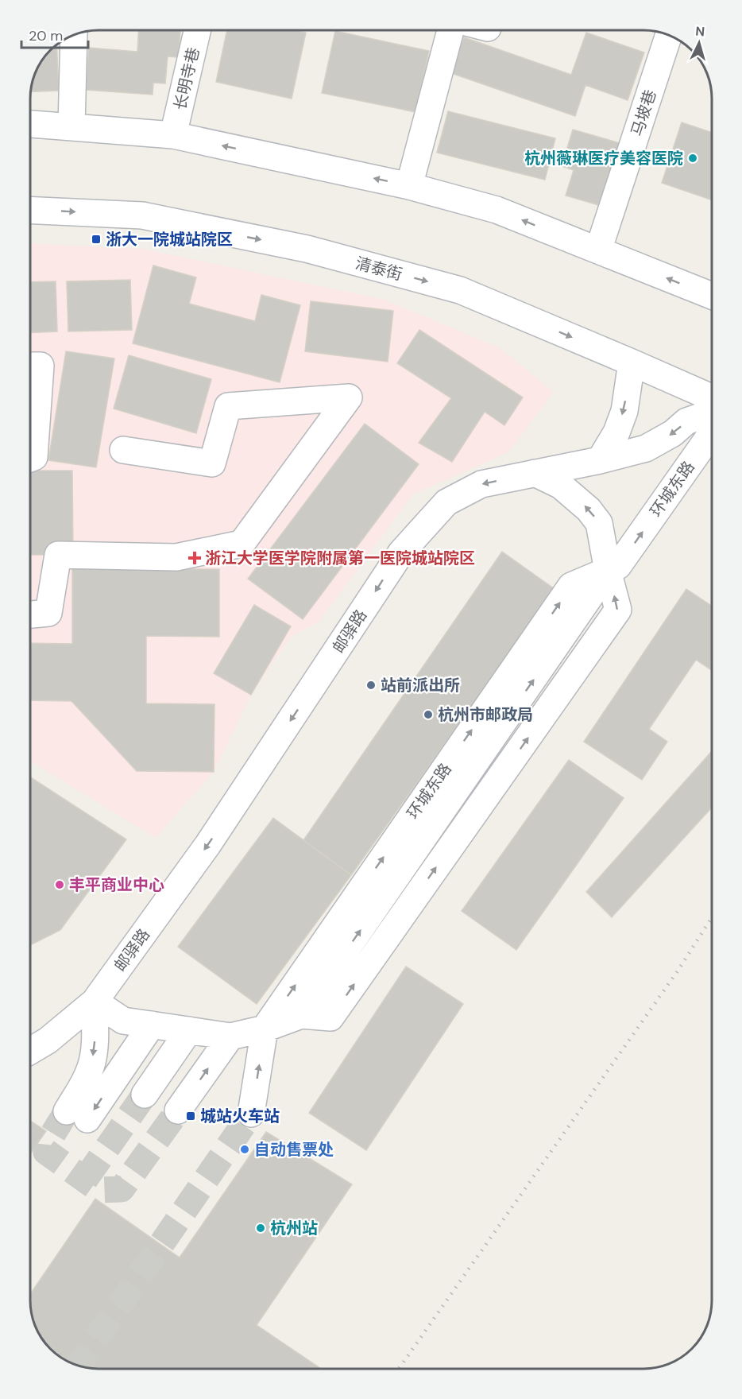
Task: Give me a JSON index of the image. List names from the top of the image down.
{
  "streets": {
    "street": [
      "长明寺巷",
      "马坡巷",
      "清泰街",
      "环城东路",
      "邮驿路"
    ]
  },
  "crossings": [
    ["环城东路", "邮驿路"]
  ],
  "one_way": ["环城东路", "邮驿路"],
  "places": {
    "other": [
      "杭州薇琳医疗美容医院",
      "站前派出所",
      "杭州市邮政局",
      "丰平商业中心",
      "自动售票处",
      "杭州站"
    ],
    "transit": ["浙大一院城站院区", "城站火车站"],
    "health": ["浙江大学医学院附属第一医院城站院区"]
  },
  "scale_bar": "20 m",
  "north": "top"
}
